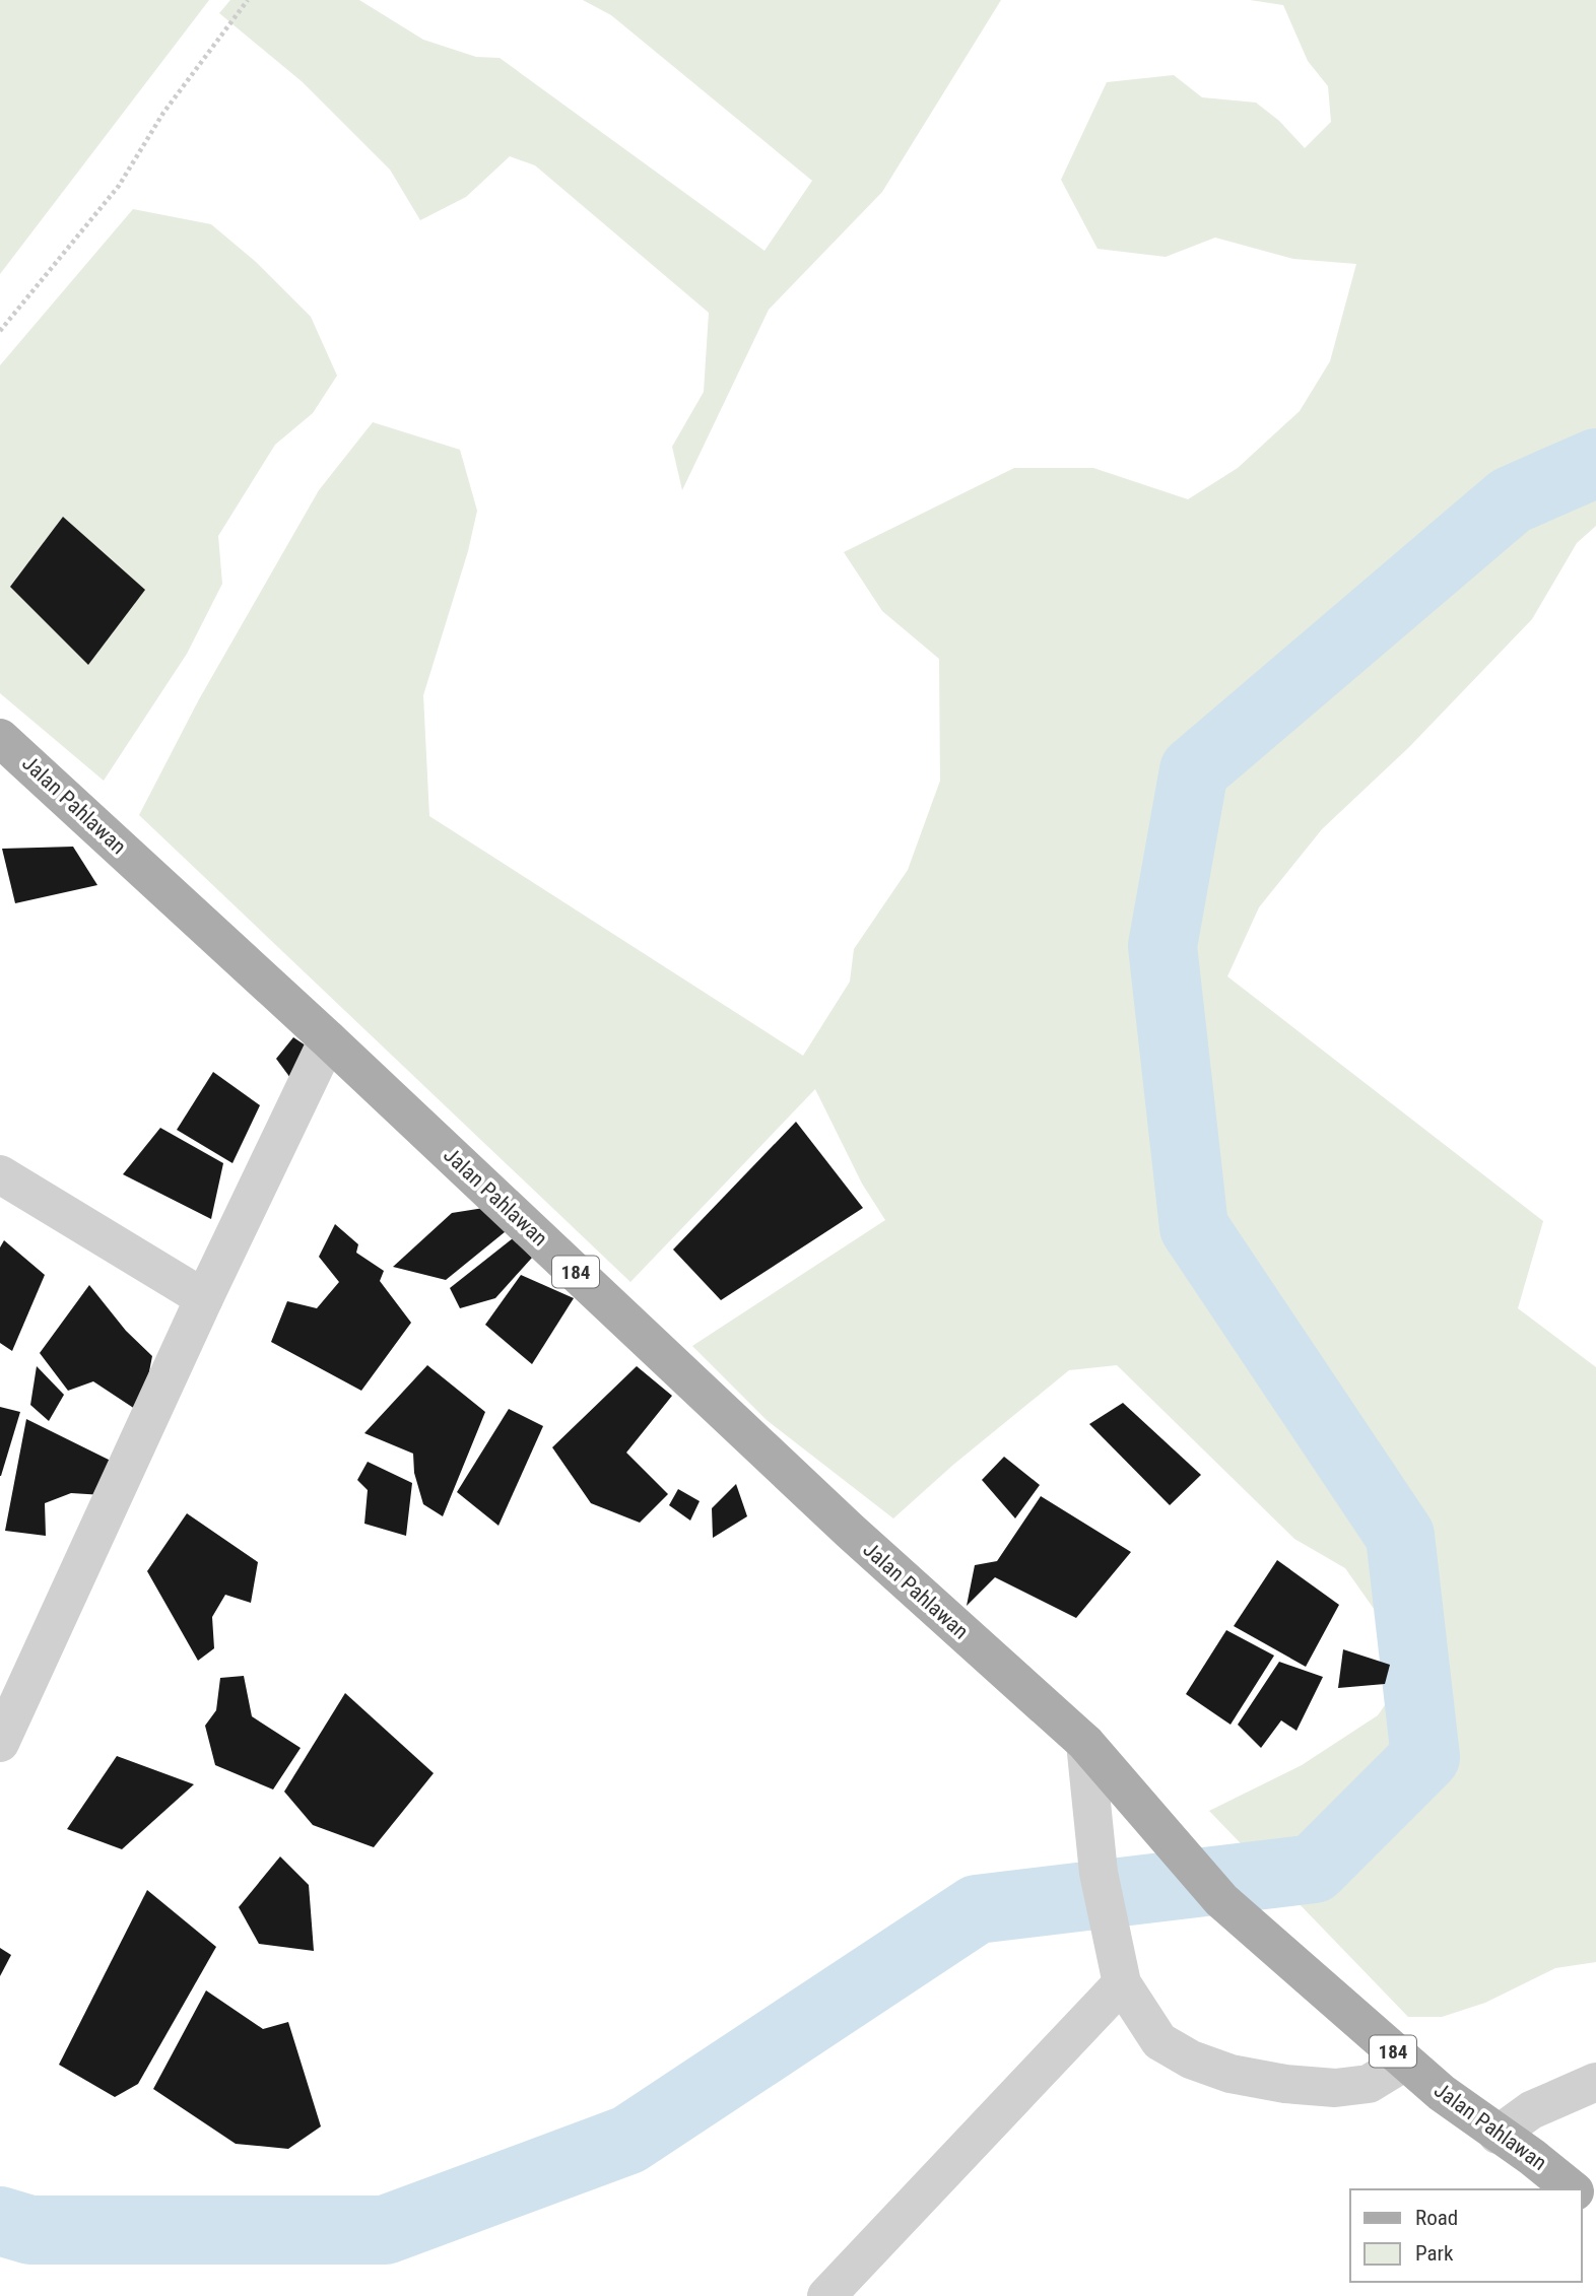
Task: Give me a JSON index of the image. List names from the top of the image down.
{
  "streets": {
    "main road": ["Jalan Pahlawan", "184"]
  },
  "legend": ["Road", "Park"]
}
